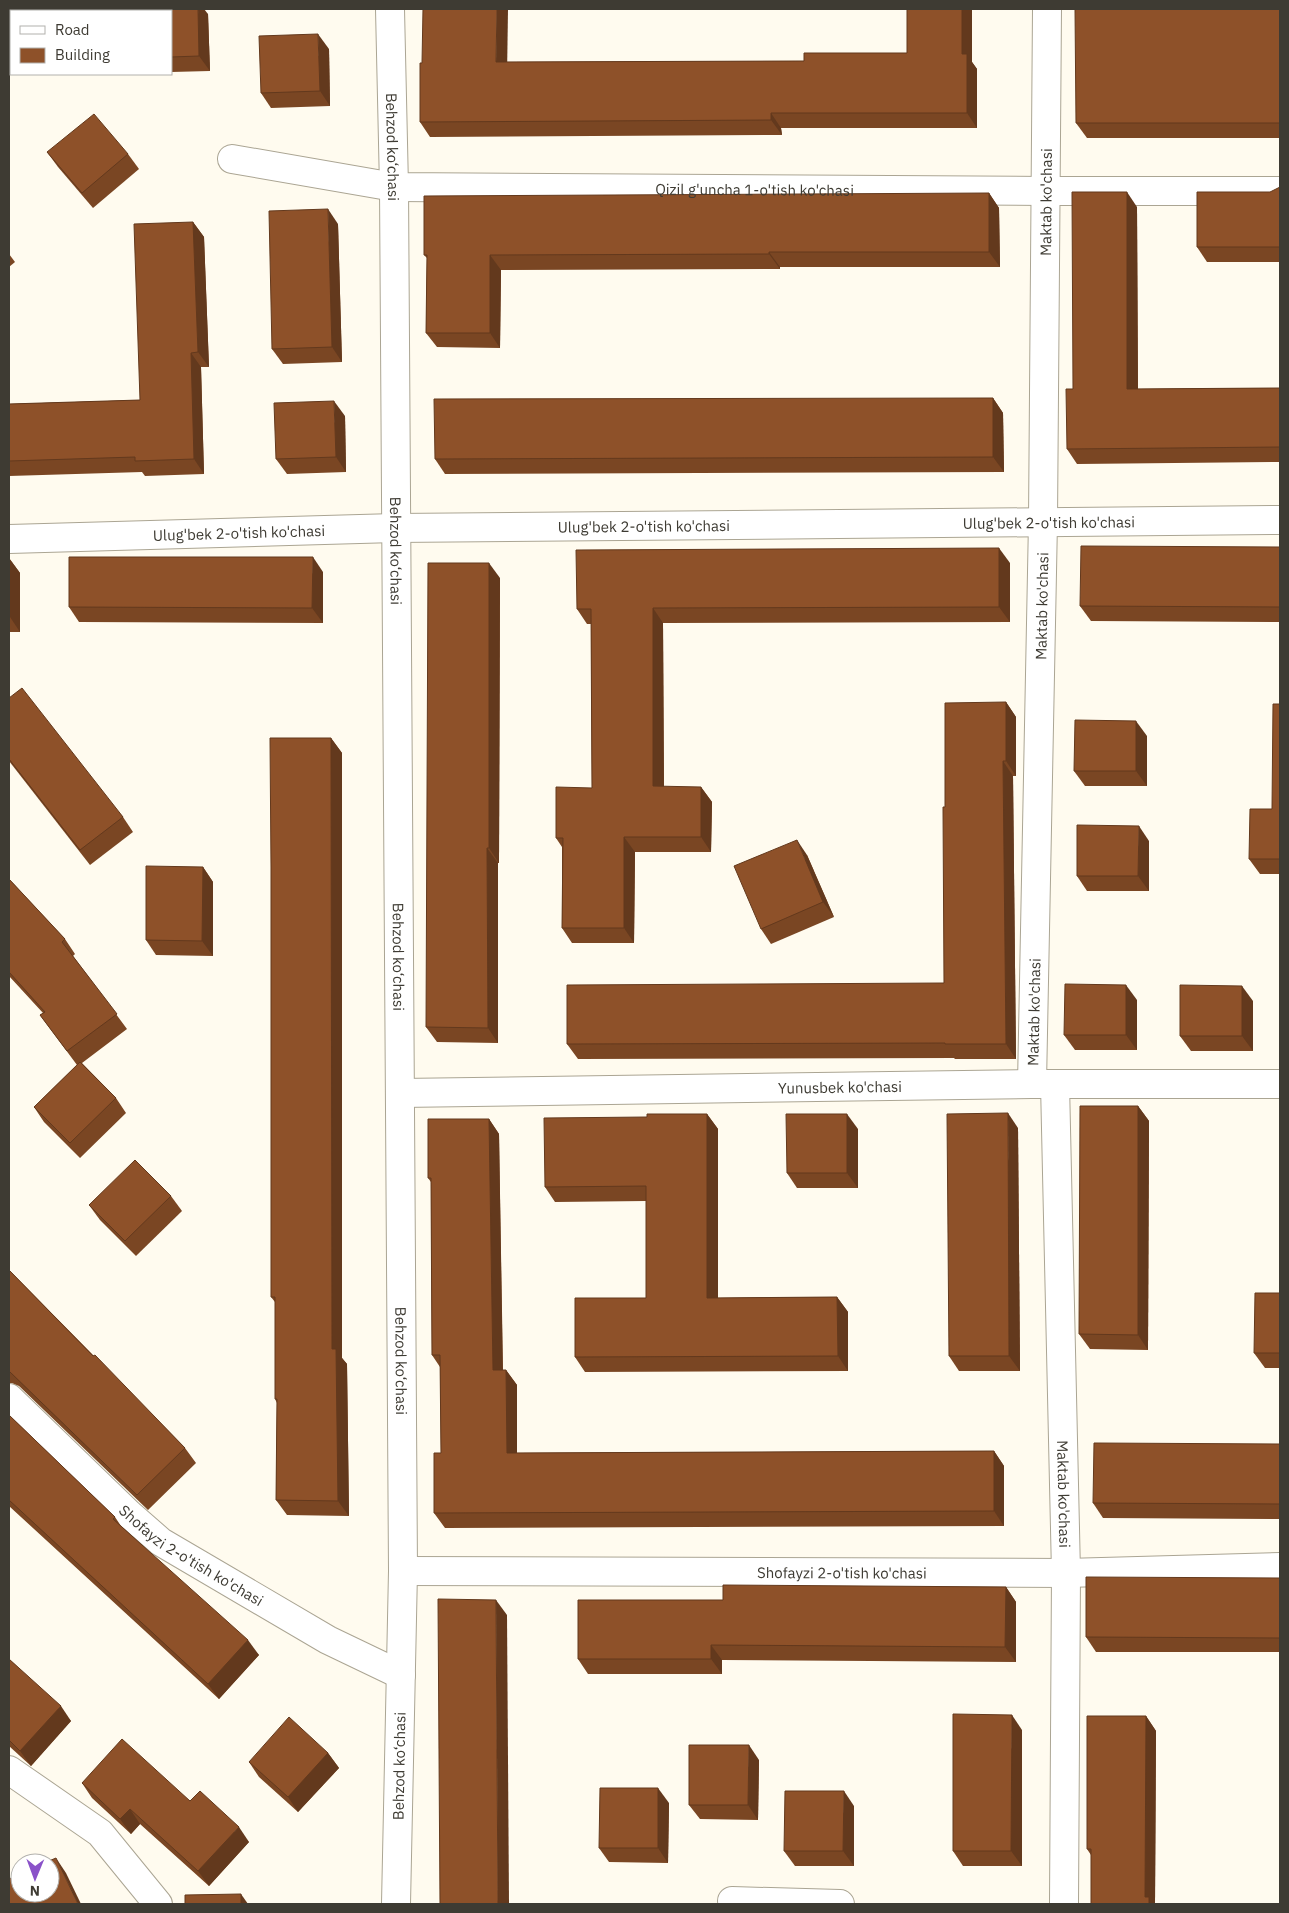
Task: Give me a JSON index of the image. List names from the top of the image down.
{
  "streets": {
    "street": [
      "Behzod ko‘chasi",
      "Qizil g'uncha 1-o'tish ko'chasi",
      "Maktab ko'chasi",
      "Ulug'bek 2-o'tish ko'chasi",
      "Yunusbek ko'chasi",
      "Shofayzi 2-o'tish ko'chasi"
    ]
  },
  "crossings": [
    ["Behzod ko‘chasi", "Qizil g'uncha 1-o'tish ko'chasi"],
    ["Behzod ko‘chasi", "Ulug'bek 2-o'tish ko'chasi"],
    ["Behzod ko‘chasi", "Yunusbek ko'chasi"],
    ["Behzod ko‘chasi", "Shofayzi 2-o'tish ko'chasi"],
    ["Qizil g'uncha 1-o'tish ko'chasi", "Maktab ko'chasi"],
    ["Maktab ko'chasi", "Ulug'bek 2-o'tish ko'chasi"],
    ["Maktab ko'chasi", "Yunusbek ko'chasi"],
    ["Maktab ko'chasi", "Shofayzi 2-o'tish ko'chasi"]
  ],
  "legend": ["Road", "Building"],
  "north": "bottom"
}
